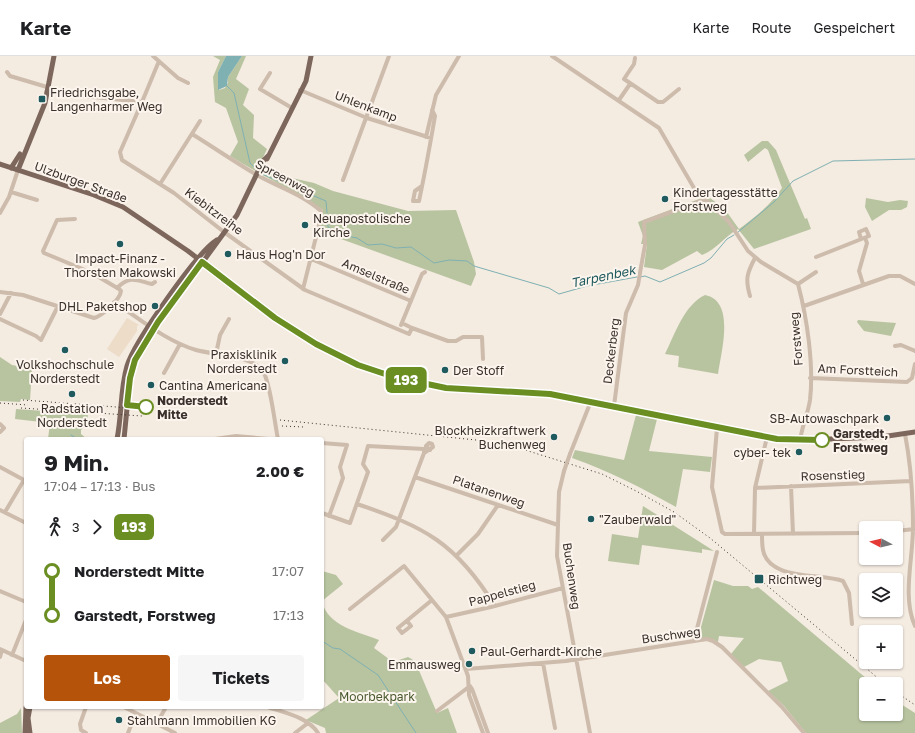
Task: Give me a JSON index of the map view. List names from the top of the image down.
{
  "streets": {
    "main road": ["Ulzburger Straße"],
    "street": [
      "Uhlenkamp",
      "Spreenweg",
      "Kiebitzreihe",
      "Amselstraße",
      "Forstweg",
      "Deckerberg",
      "Am Forstteich",
      "Rosenstieg",
      "Platanenweg",
      "Buchenweg",
      "Pappelstieg",
      "Buschweg"
    ]
  },
  "crossings": [
    ["Spreenweg", "Kiebitzreihe"],
    ["Spreenweg", "Amselstraße"],
    ["Ulzburger Straße", "Forstweg"],
    ["Ulzburger Straße", "Deckerberg"],
    ["Ulzburger Straße", "Buchenweg"],
    ["Forstweg", "Am Forstteich"],
    ["Platanenweg", "Buchenweg"],
    ["Buchenweg", "Pappelstieg"],
    ["Buchenweg", "Buschweg"]
  ],
  "water": ["Tarpenbek"],
  "parks": ["Moorbekpark"],
  "places": {
    "transit": ["Friedrichsgabe, Langenharmer Weg", "Richtweg"],
    "other": [
      "Kindertagesstätte Forstweg",
      "Neuapostolische Kirche",
      "Impact-Finanz - Thorsten Makowski",
      "Haus Hog'n Dor",
      "DHL Paketshop",
      "Volkshochschule Norderstedt",
      "Praxisklinik Norderstedt",
      "Der Stoff",
      "Cantina Americana",
      "Radstation Norderstedt",
      "Norderstedt Mitte",
      "SB-Autowaschpark",
      "Blockheizkraftwerk Buchenweg",
      "Garstedt, Forstweg",
      "cyber- tek",
      "\"Zauberwald\"",
      "Paul-Gerhardt-Kirche",
      "Emmausweg",
      "Stahlmann Immobilien KG"
    ]
  },
  "lines": ["bus line 193"],
  "north": "left",
  "page": {
    "header": "Karte",
    "nav": ["Karte", "Route", "Gespeichert"],
    "on_map": "193",
    "heading": ["9 Min.", "17:04 – 17:13 · Bus", "2.00 €"],
    "legs": ["3", "193"],
    "map_buttons": ["+", "−"],
    "list": [
      {
        "name": "Norderstedt Mitte",
        "value": "17:07"
      },
      {
        "name": "Garstedt, Forstweg",
        "value": "17:13"
      }
    ],
    "buttons": ["Los", "Tickets"]
  }
}
